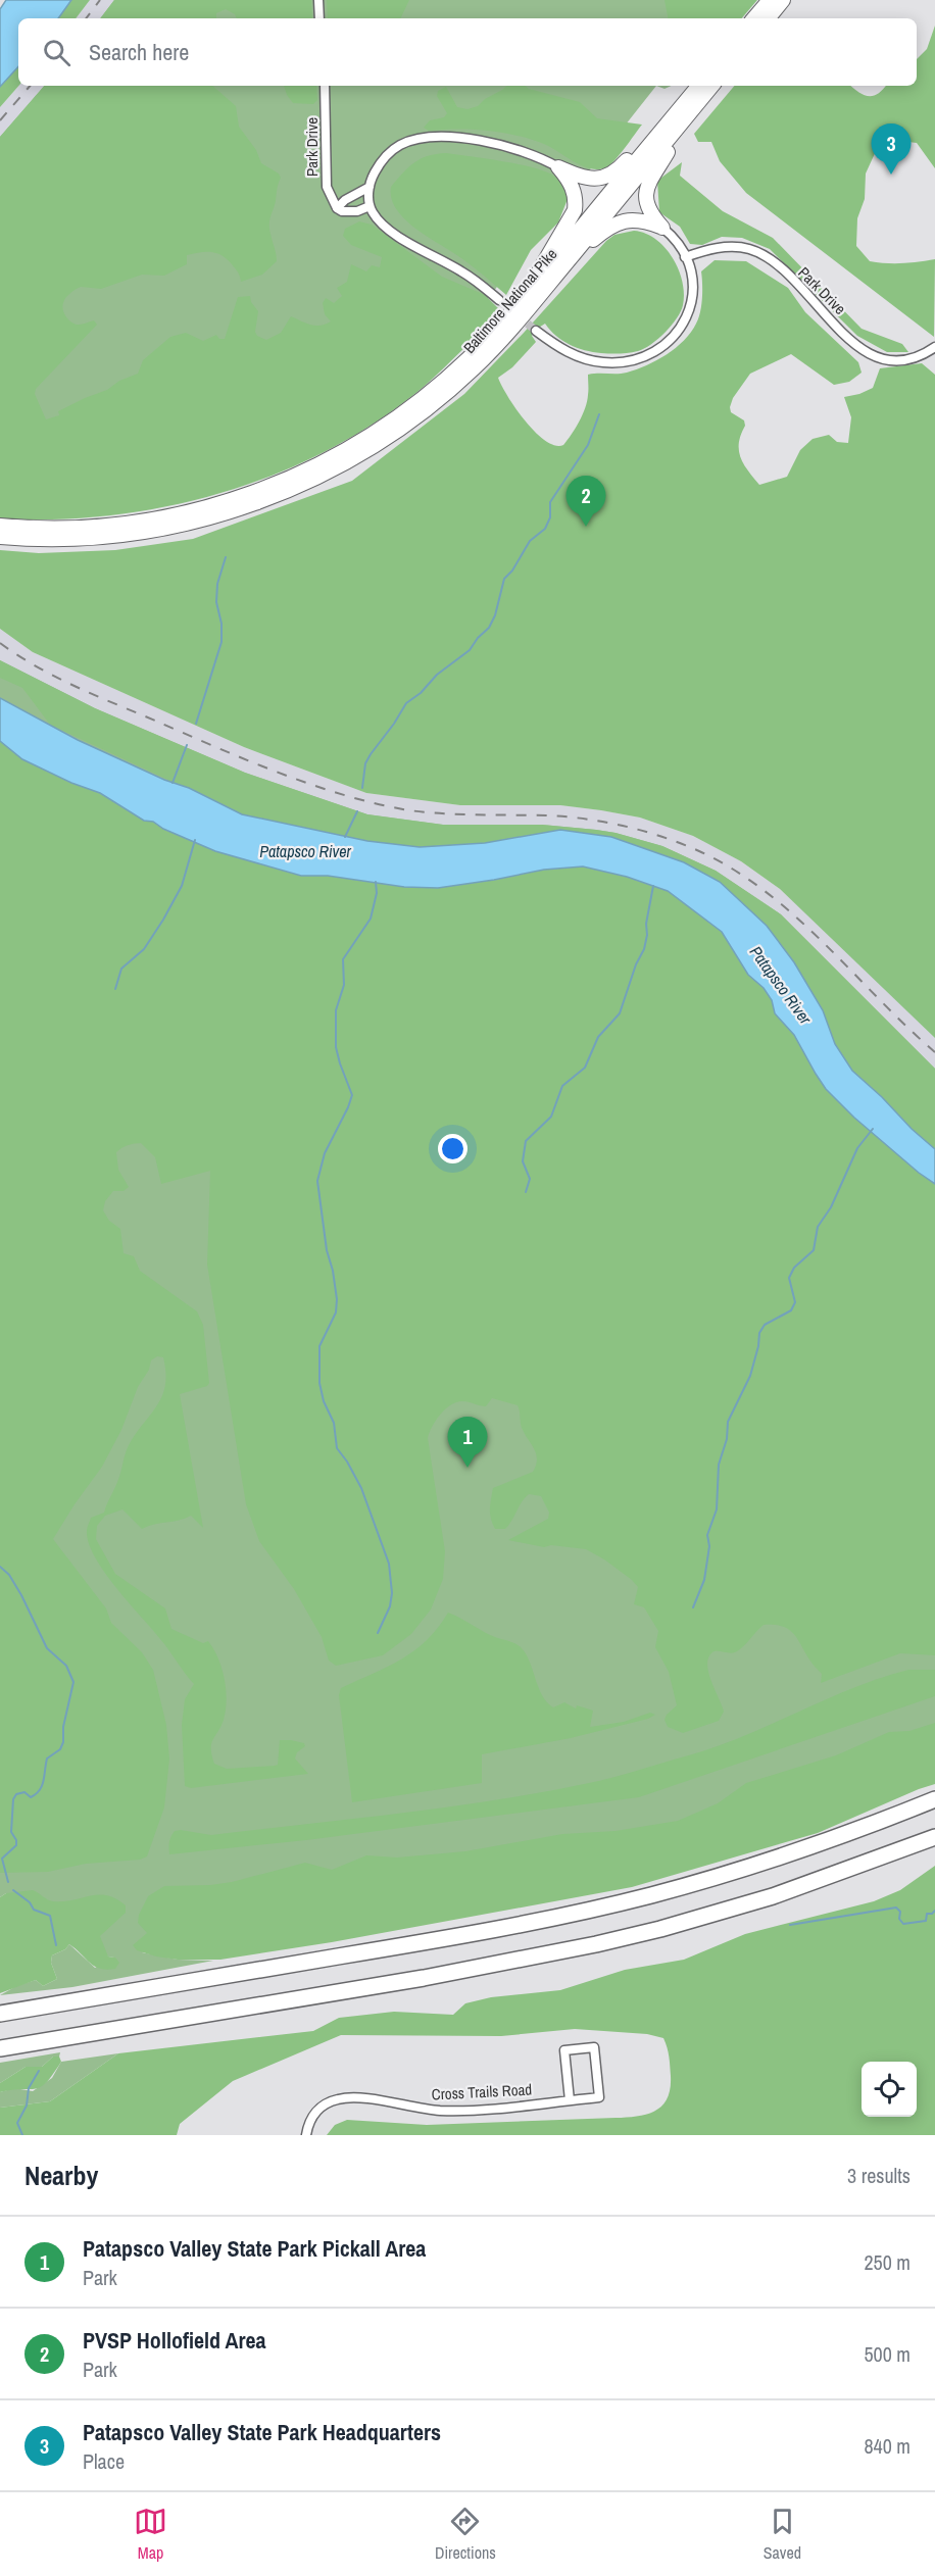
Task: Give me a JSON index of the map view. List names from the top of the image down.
{
  "streets": {
    "main road": ["Baltimore National Pike"],
    "street": ["Park Drive", "Cross Trails Road"]
  },
  "water": ["Patapsco River"],
  "page": {
    "search": "Search here",
    "pins": ["3", "2", "1"],
    "heading": ["Nearby", "3 results"],
    "list": [
      {
        "mark": "1",
        "name": "Patapsco Valley State Park Pickall Area",
        "note": "Park",
        "value": "250 m"
      },
      {
        "mark": "2",
        "name": "PVSP Hollofield Area",
        "note": "Park",
        "value": "500 m"
      },
      {
        "mark": "3",
        "name": "Patapsco Valley State Park Headquarters",
        "note": "Place",
        "value": "840 m"
      }
    ],
    "nav": ["Map", "Directions", "Saved"]
  }
}
